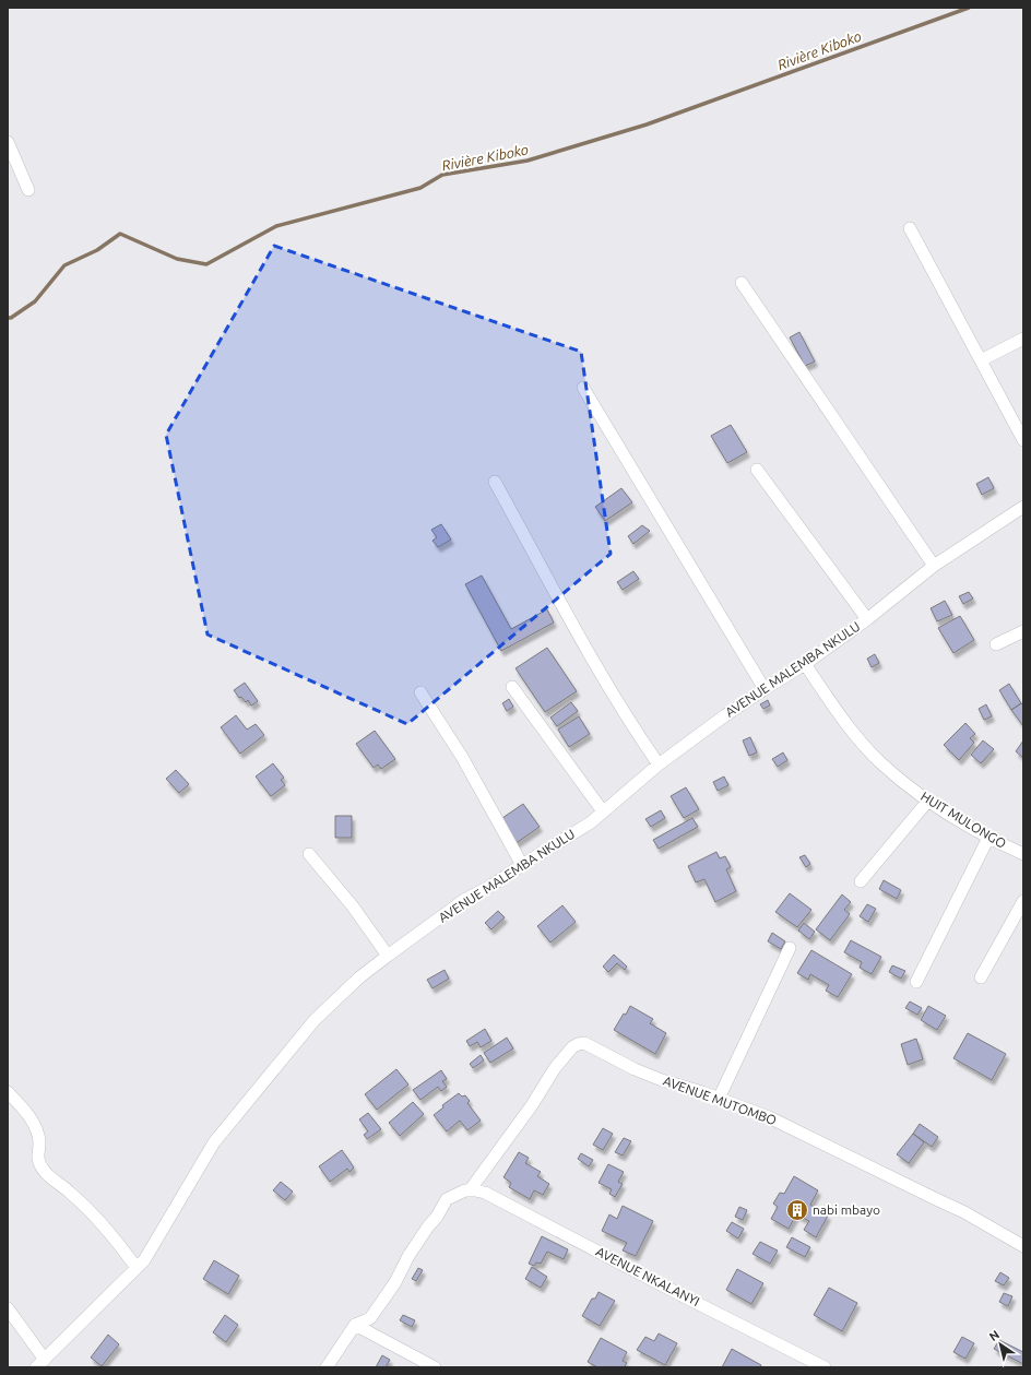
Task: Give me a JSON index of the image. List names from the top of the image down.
{
  "streets": {
    "street": [
      "AVENUE MALEMBA NKULU",
      "HUIT MULONGO",
      "AVENUE MUTOMBO",
      "AVENUE NKALANYI"
    ]
  },
  "crossings": [
    ["AVENUE MALEMBA NKULU", "HUIT MULONGO"],
    ["AVENUE MUTOMBO", "AVENUE NKALANYI"]
  ],
  "water": ["Rivière Kiboko"],
  "places": {
    "building": ["nabi mbayo"]
  },
  "north": "top left"
}
